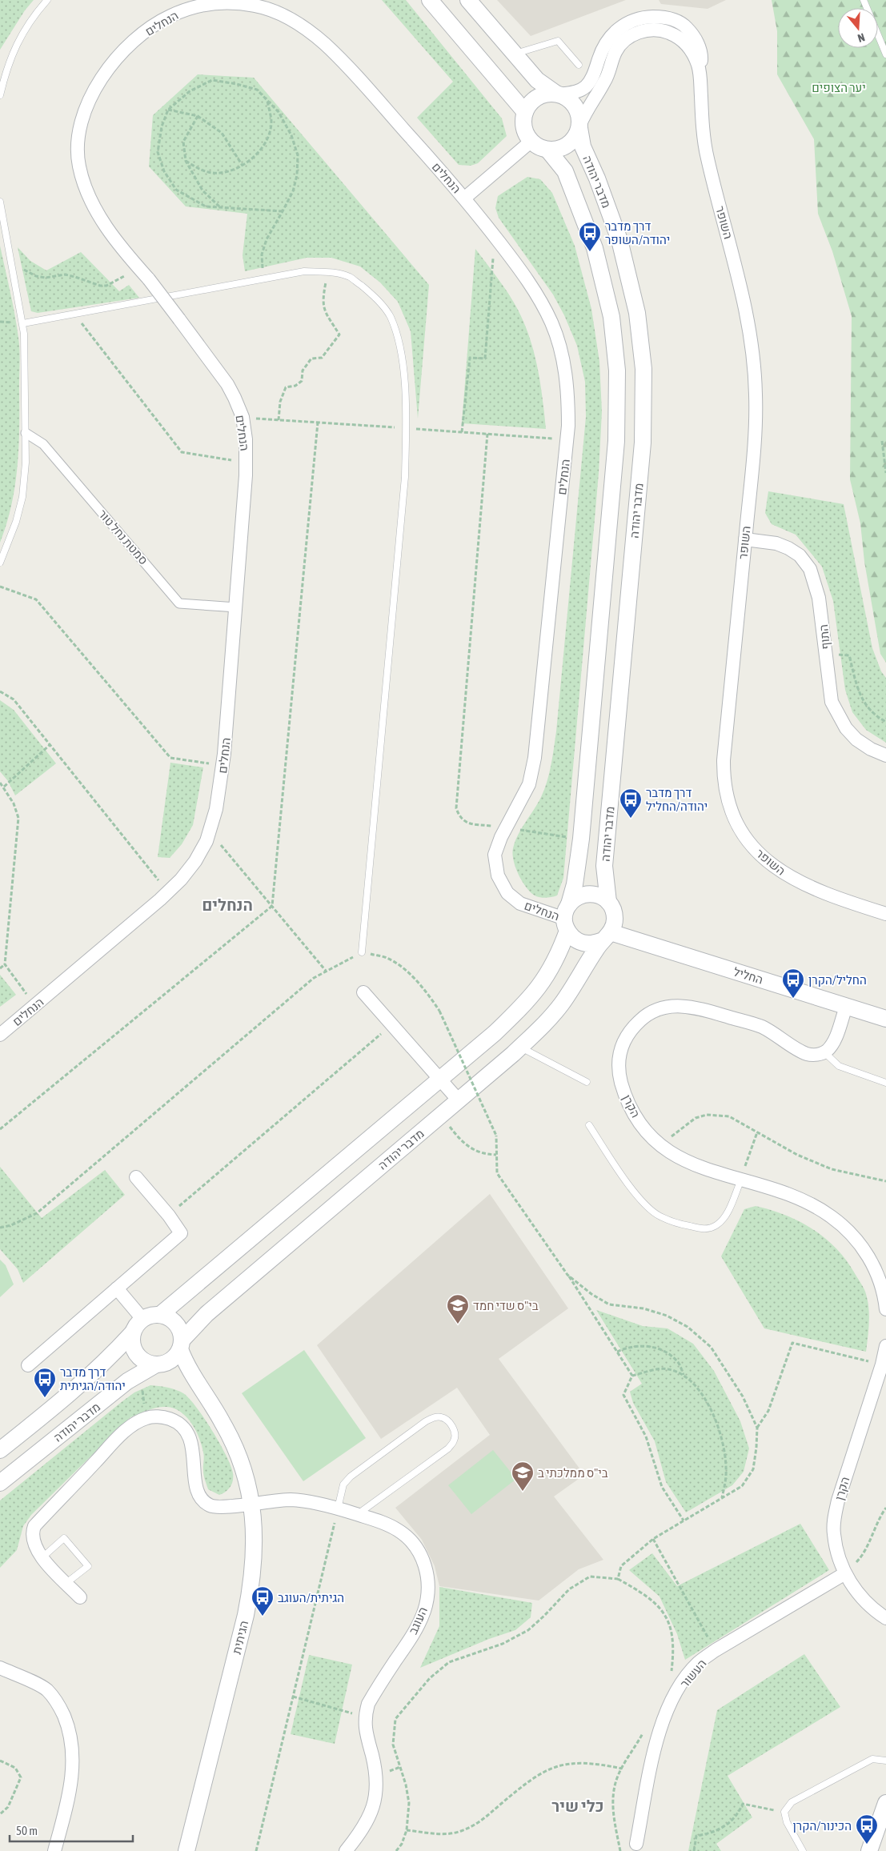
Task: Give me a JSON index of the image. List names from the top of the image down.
{
  "streets": {
    "street": [
      "הנחלים",
      "מדבר יהודה",
      "השופר",
      "סמטת נחל טור",
      "התוף",
      "החליל",
      "הקרן",
      "העוגב",
      "הגיתית",
      "העשור"
    ]
  },
  "crossings": [
    ["הנחלים", "מדבר יהודה"],
    ["הנחלים", "סמטת נחל טור"],
    ["הנחלים", "החליל"],
    ["מדבר יהודה", "השופר"],
    ["מדבר יהודה", "החליל"],
    ["מדבר יהודה", "הגיתית"],
    ["השופר", "התוף"],
    ["הקרן", "העשור"],
    ["העוגב", "הגיתית"]
  ],
  "districts": ["הנחלים", "כלי שיר"],
  "parks": ["יער הצופים"],
  "places": {
    "bus stop": [
      "דרך מדבר יהודה/השופר",
      "דרך מדבר יהודה/החליל",
      "החליל/הקרן",
      "דרך מדבר יהודה/הגיתית",
      "הגיתית/העוגב",
      "הכינור/הקרן"
    ],
    "school or university": ["בי\"ס שדי חמד", "בי\"ס ממלכתי ב"]
  },
  "scale_bar": "50 m",
  "north": "bottom"
}
